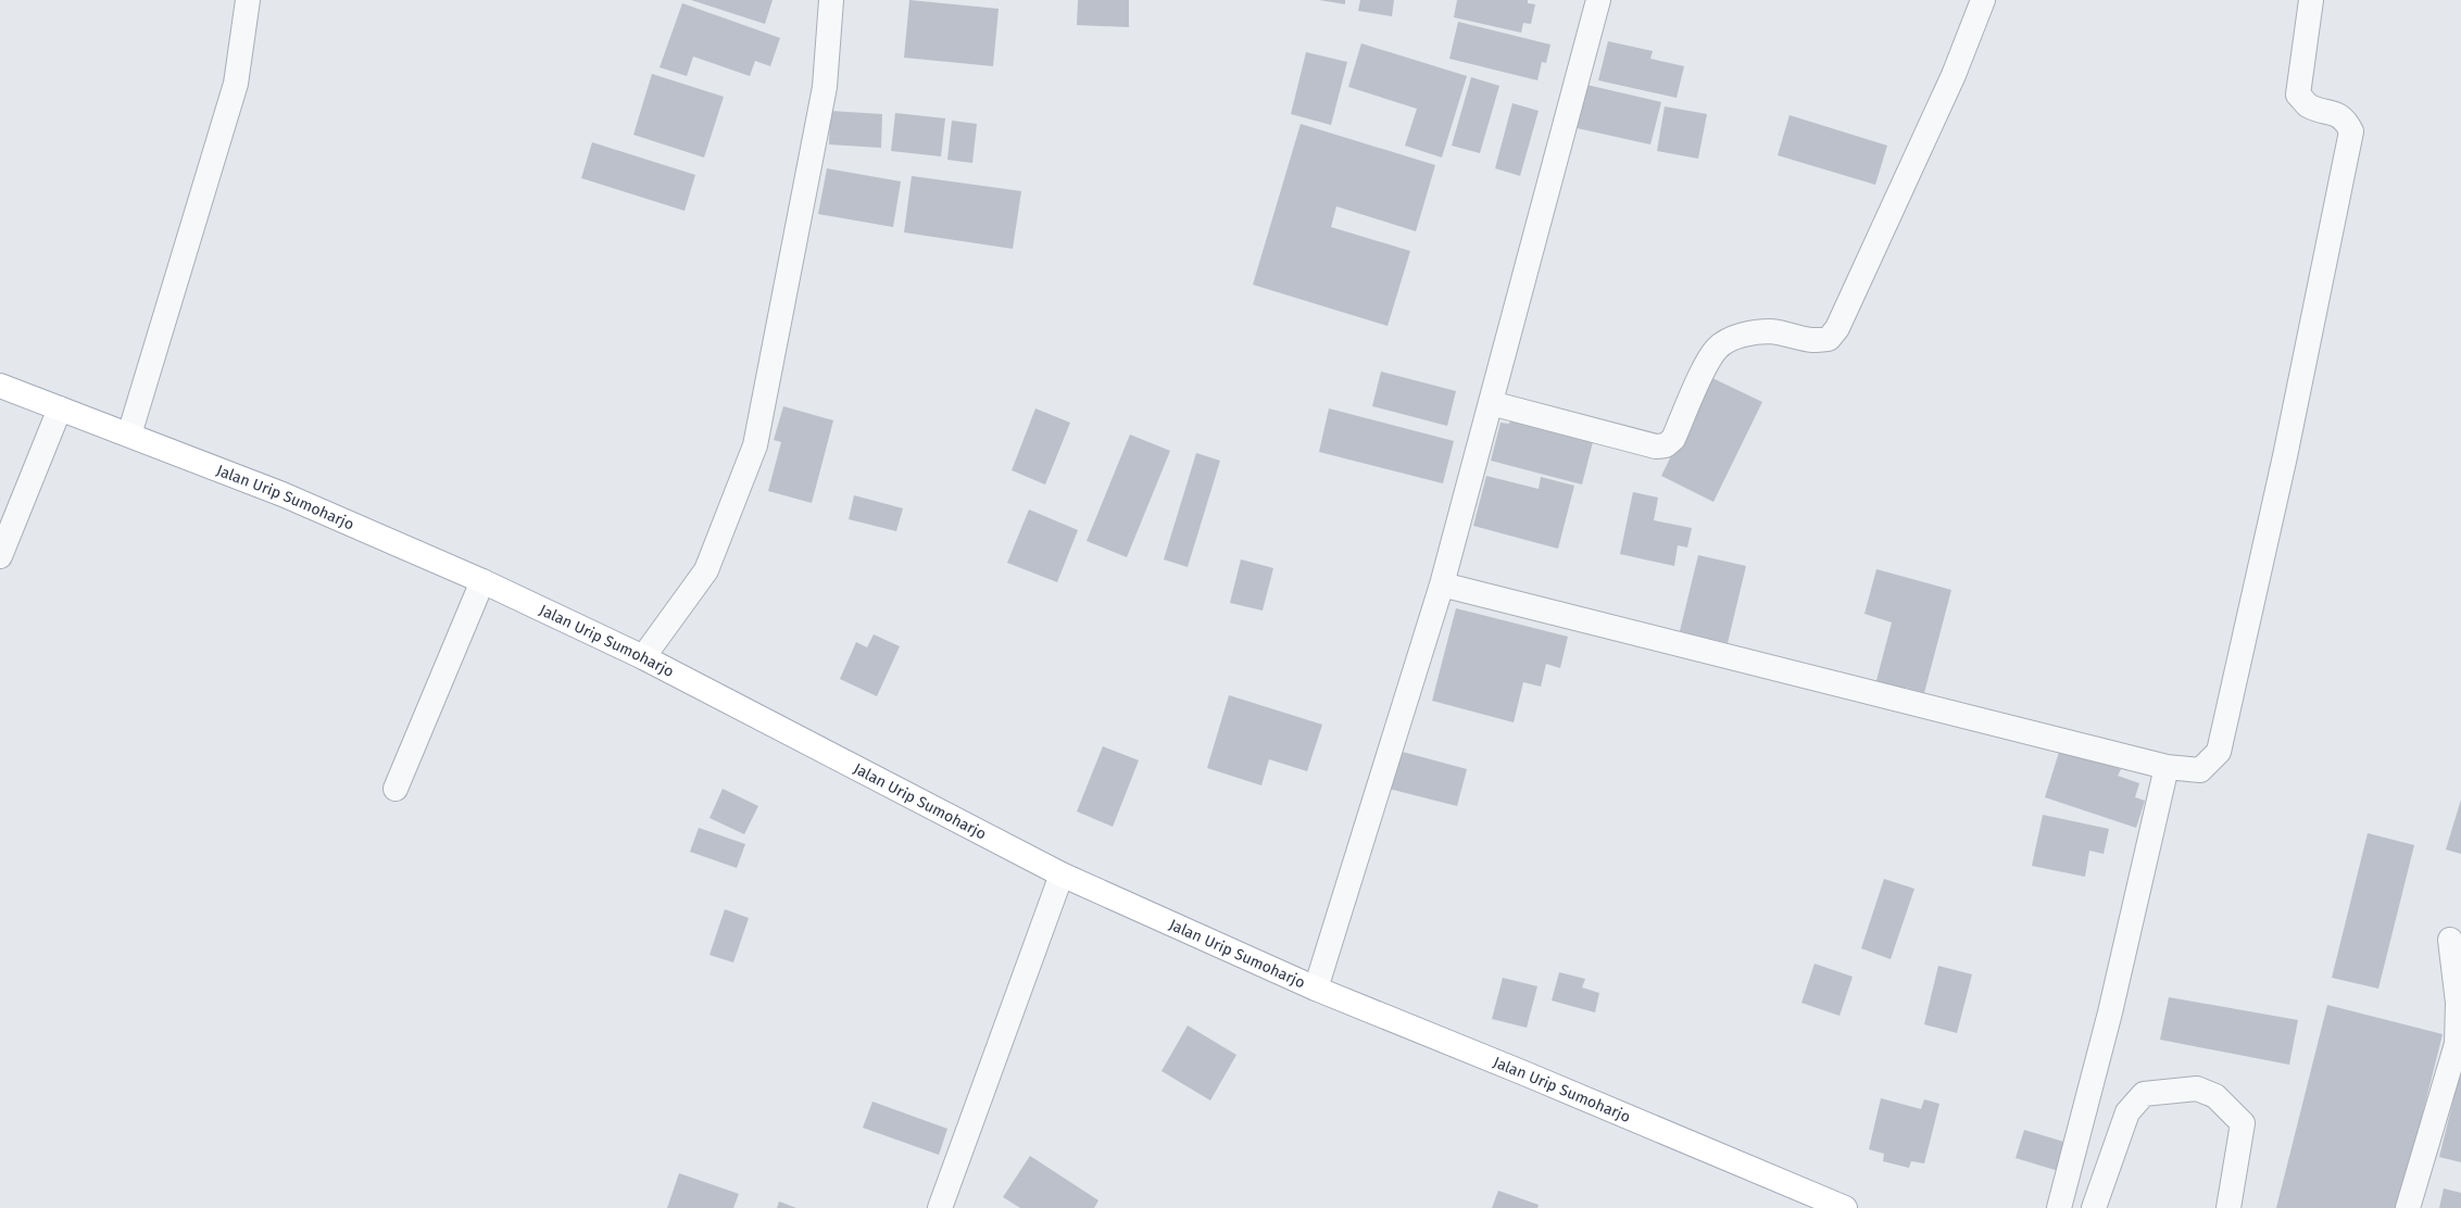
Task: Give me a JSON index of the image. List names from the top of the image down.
{
  "streets": {
    "main road": ["Jalan Urip Sumoharjo"]
  }
}
